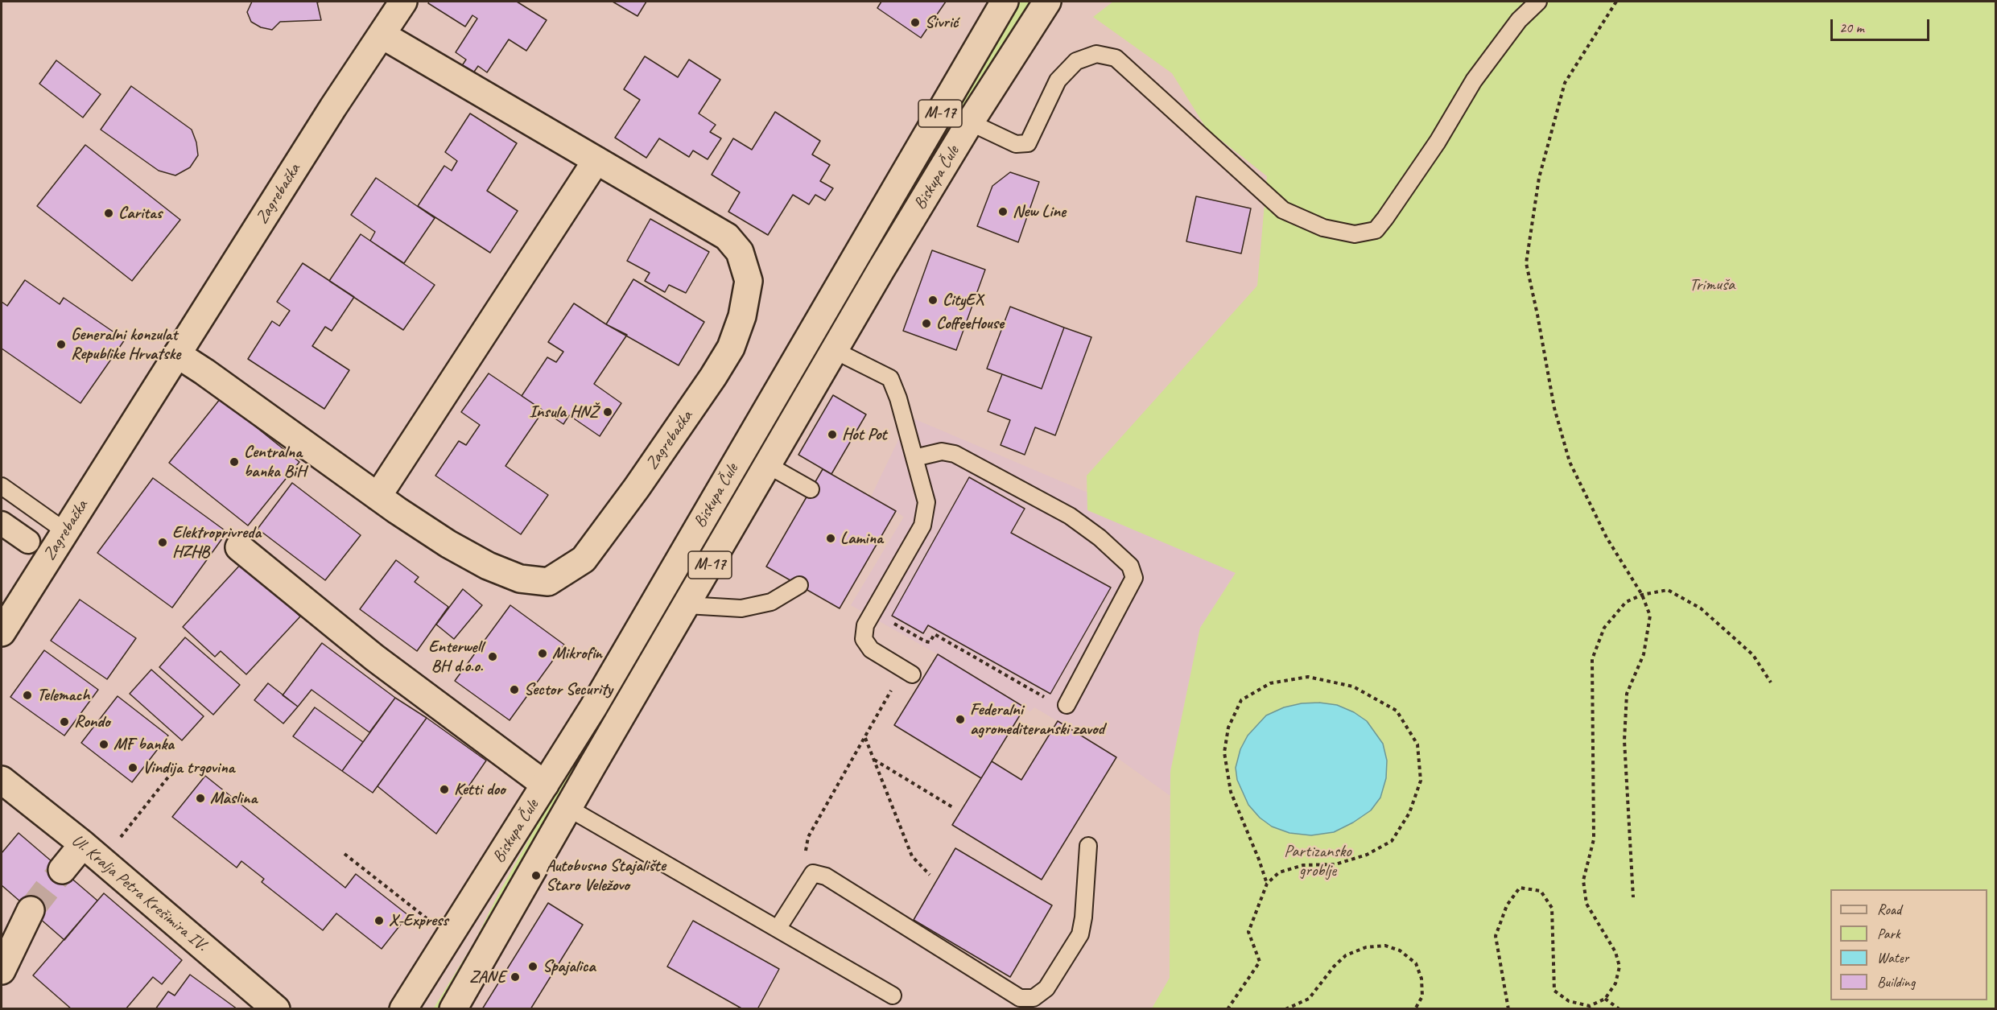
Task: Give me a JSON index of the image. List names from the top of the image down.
{
  "streets": {
    "street": [
      "M-17",
      "Biskupa Čule",
      "Zagrebačka",
      "Ul. Kralja Petra Krešimira IV."
    ]
  },
  "parks": ["Trimuša", "Partizansko groblje"],
  "places": [
    "Sivrić",
    "New Line",
    "Caritas",
    "CityEX",
    "CoffeeHouse",
    "Generalni konzulat Republike Hrvatske",
    "Insula HNŽ",
    "Hot Pot",
    "Centralna banka BiH",
    "Lamina",
    "Elektroprivreda HZHB",
    "Mikrofin",
    "Enterwell BH d.o.o.",
    "Sector Security",
    "Telemach",
    "Federalni agromediteranski zavod",
    "Rondo",
    "MF banka",
    "Vindija trgovina",
    "Ketti doo",
    "Maslina",
    "Autobusno Stajalište Staro Veležovo",
    "X-Express",
    "Spajalica",
    "ZANE"
  ],
  "legend": [
    "Road",
    "Park",
    "Water",
    "Building"
  ],
  "scale_bar": "20 m"
}
